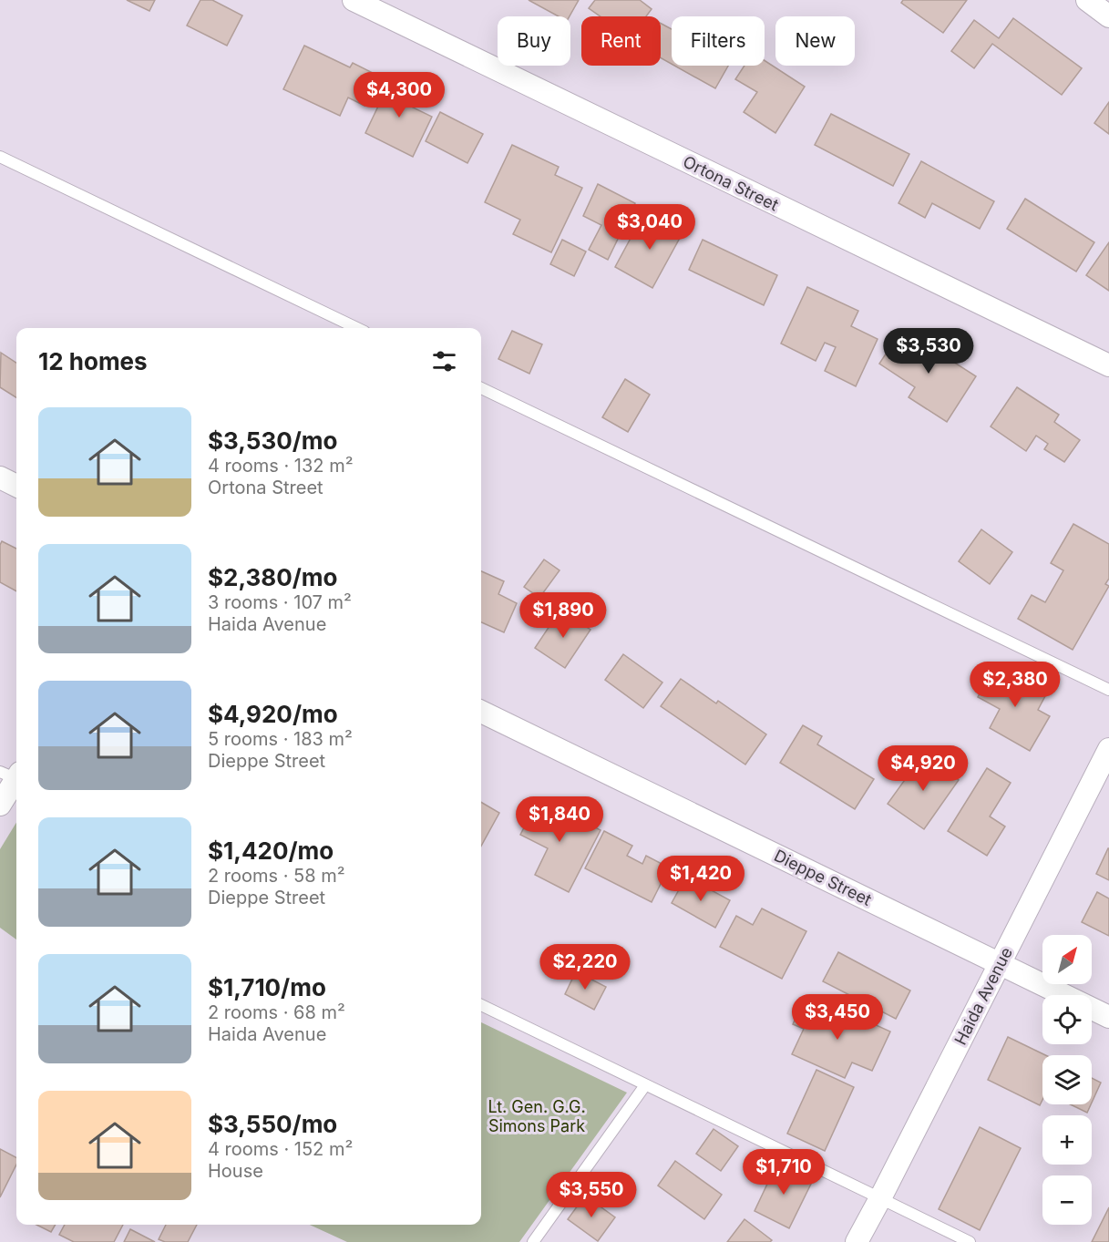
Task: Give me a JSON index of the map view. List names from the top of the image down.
{
  "streets": {
    "street": ["Ortona Street", "Dieppe Street", "Haida Avenue"]
  },
  "crossings": [
    ["Dieppe Street", "Haida Avenue"]
  ],
  "parks": ["Lt. Gen. G.G. Simons Park"],
  "north": "top right",
  "page": {
    "chip": [
      "Buy",
      "Rent",
      "Filters",
      "New"
    ],
    "price": [
      "$4,300",
      "$3,040",
      "$3,530",
      "$1,890",
      "$2,380",
      "$4,920",
      "$1,840",
      "$1,420",
      "$2,220",
      "$3,450",
      "$1,710",
      "$3,550"
    ],
    "heading": "12 homes",
    "list": [
      {
        "name": "$3,530/mo",
        "note": "4 rooms · 132 m² · Ortona Street"
      },
      {
        "name": "$2,380/mo",
        "note": "3 rooms · 107 m² · Haida Avenue"
      },
      {
        "name": "$4,920/mo",
        "note": "5 rooms · 183 m² · Dieppe Street"
      },
      {
        "name": "$1,420/mo",
        "note": "2 rooms · 58 m² · Dieppe Street"
      },
      {
        "name": "$1,710/mo",
        "note": "2 rooms · 68 m² · Haida Avenue"
      },
      {
        "name": "$3,550/mo",
        "note": "4 rooms · 152 m² · House"
      }
    ],
    "map_buttons": ["+", "−"]
  }
}
